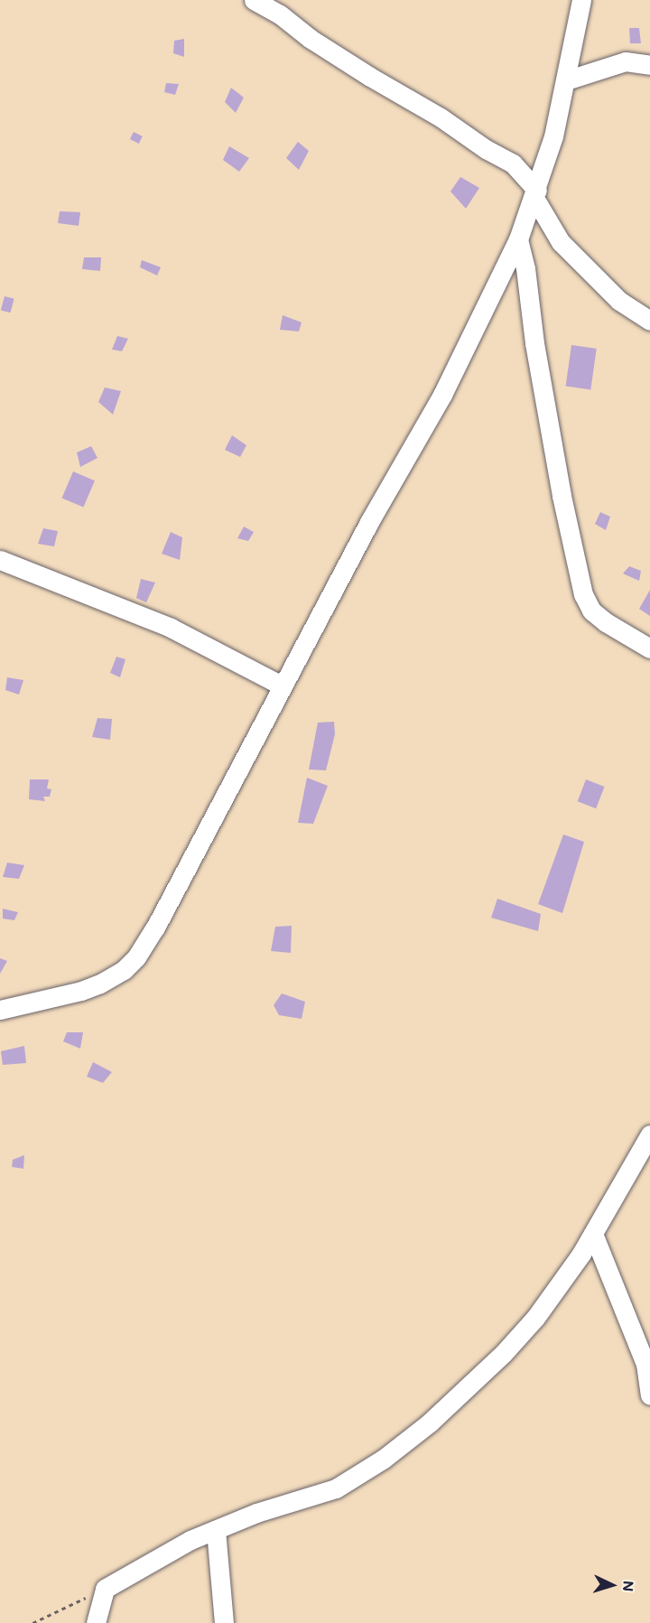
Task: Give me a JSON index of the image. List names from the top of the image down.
{
  "north": "right"
}
